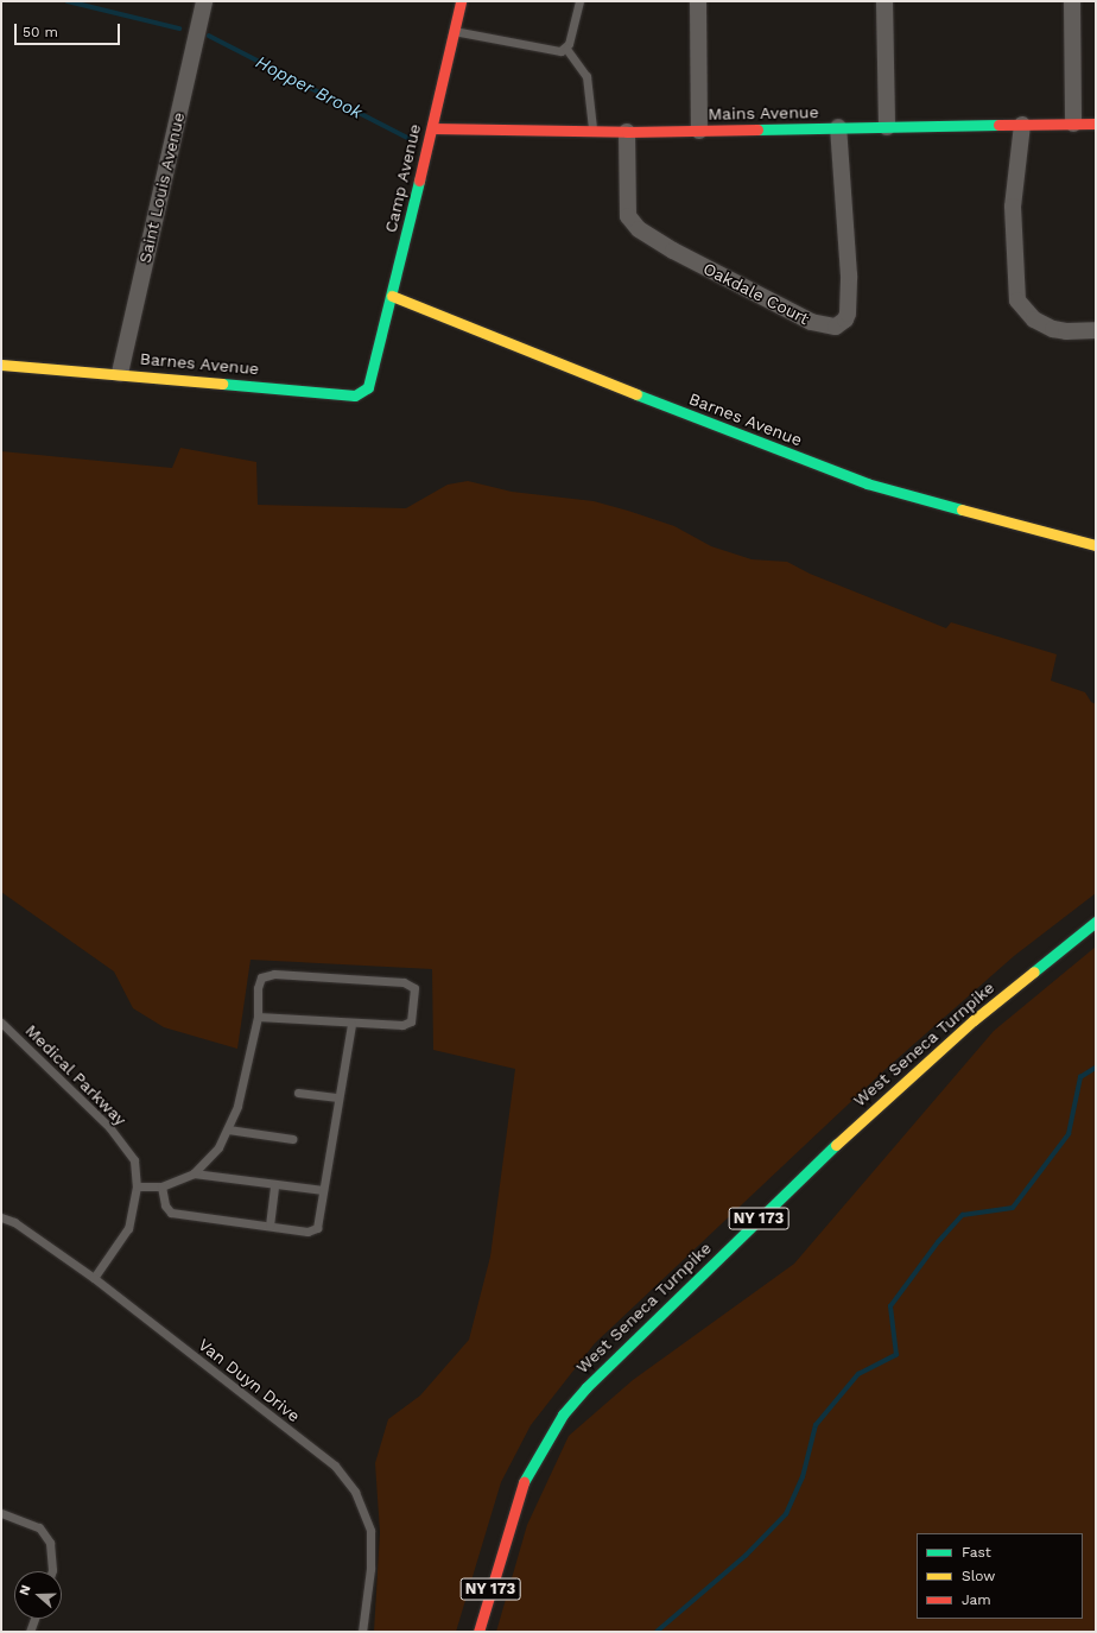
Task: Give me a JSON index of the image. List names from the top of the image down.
{
  "streets": {
    "street": [
      "Mains Avenue",
      "Camp Avenue",
      "Saint Louis Avenue",
      "Oakdale Court",
      "Barnes Avenue",
      "West Seneca Turnpike",
      "NY 173"
    ],
    "lane": ["Medical Parkway", "Van Duyn Drive"]
  },
  "crossings": [
    ["Mains Avenue", "Camp Avenue"],
    ["Mains Avenue", "Oakdale Court"],
    ["Camp Avenue", "Barnes Avenue"],
    ["Saint Louis Avenue", "Barnes Avenue"],
    ["Medical Parkway", "Van Duyn Drive"]
  ],
  "water": ["Hopper Brook"],
  "legend": ["Fast", "Slow", "Jam"],
  "scale_bar": "50 m",
  "north": "left"
}
